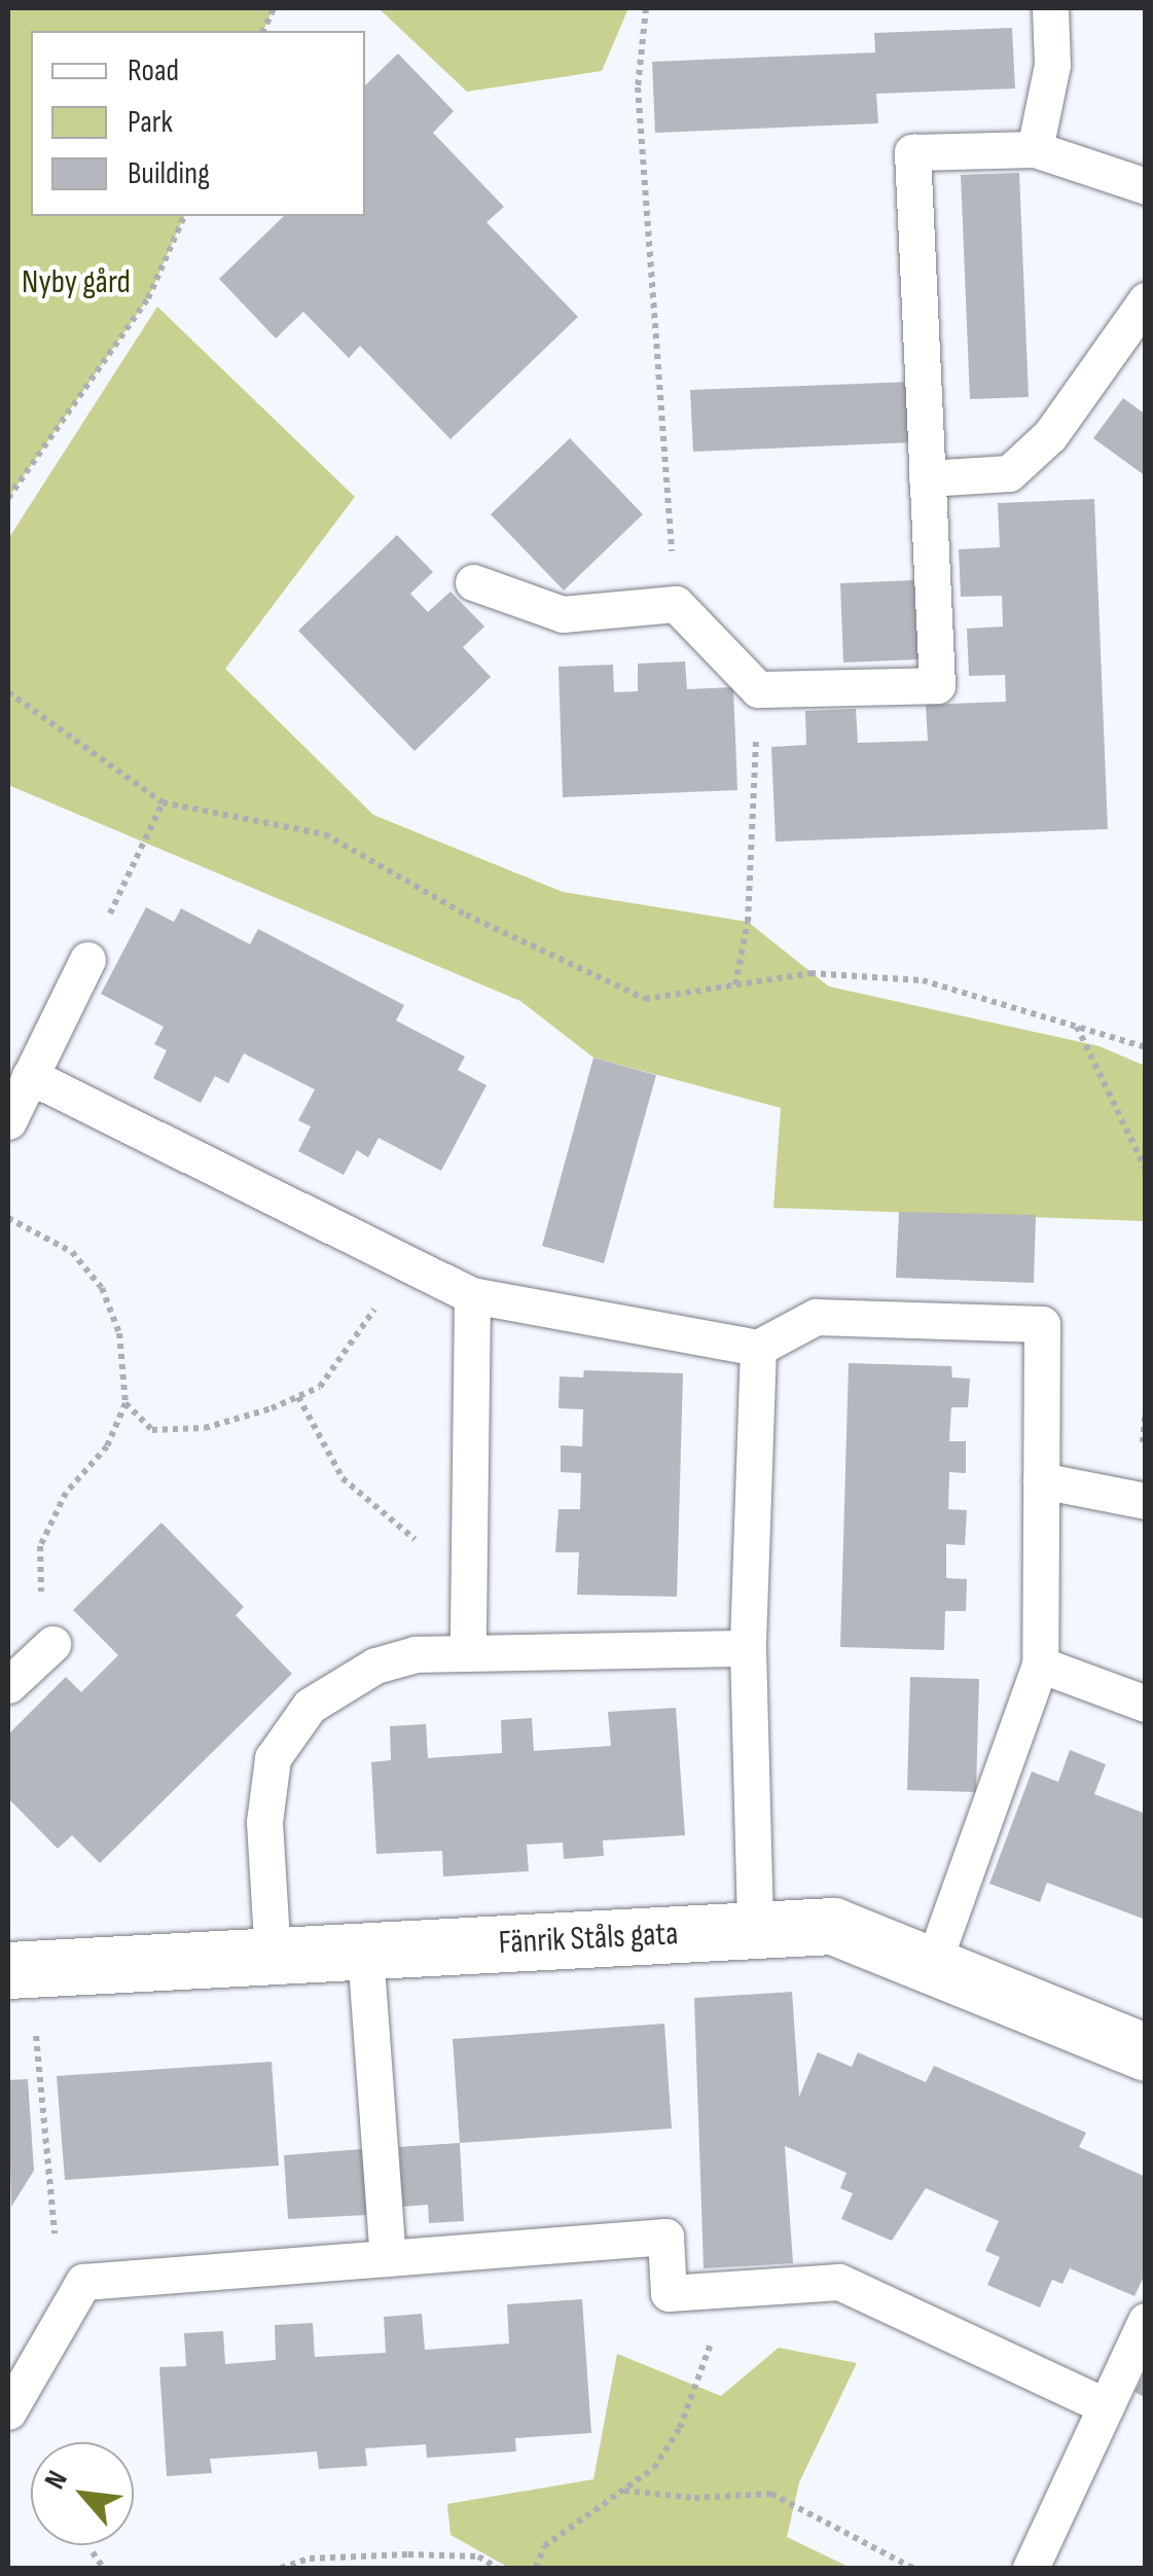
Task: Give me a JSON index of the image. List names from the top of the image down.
{
  "streets": {
    "street": ["Fänrik Ståls gata"]
  },
  "parks": ["Nyby gård"],
  "legend": ["Road", "Park", "Building"],
  "north": "top left"
}
